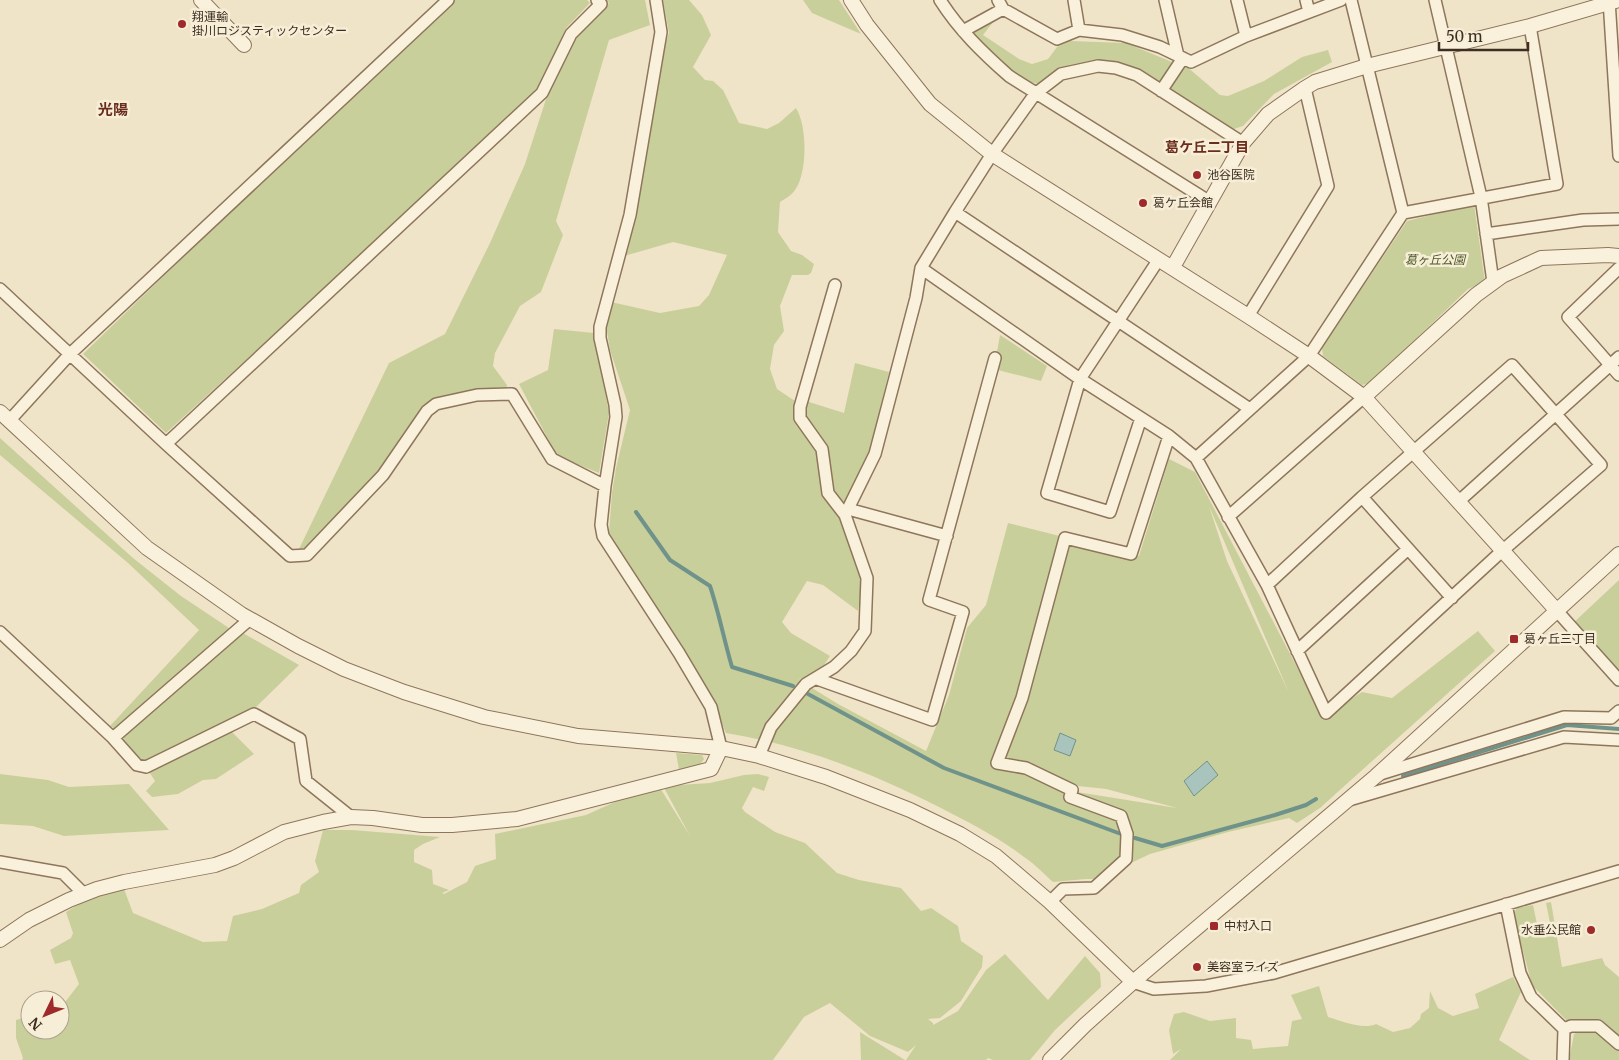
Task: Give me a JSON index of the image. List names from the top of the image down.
{
  "districts": ["光陽", "葛ケ丘二丁目"],
  "parks": ["葛ヶ丘公園"],
  "places": {
    "other": [
      "翔運輸 掛川ロジスティックセンター",
      "池谷医院",
      "葛ケ丘会館",
      "水垂公民館",
      "美容室ライズ"
    ],
    "transit": ["葛ヶ丘三丁目", "中村入口"]
  },
  "scale_bar": "50 m",
  "north": "bottom left"
}
